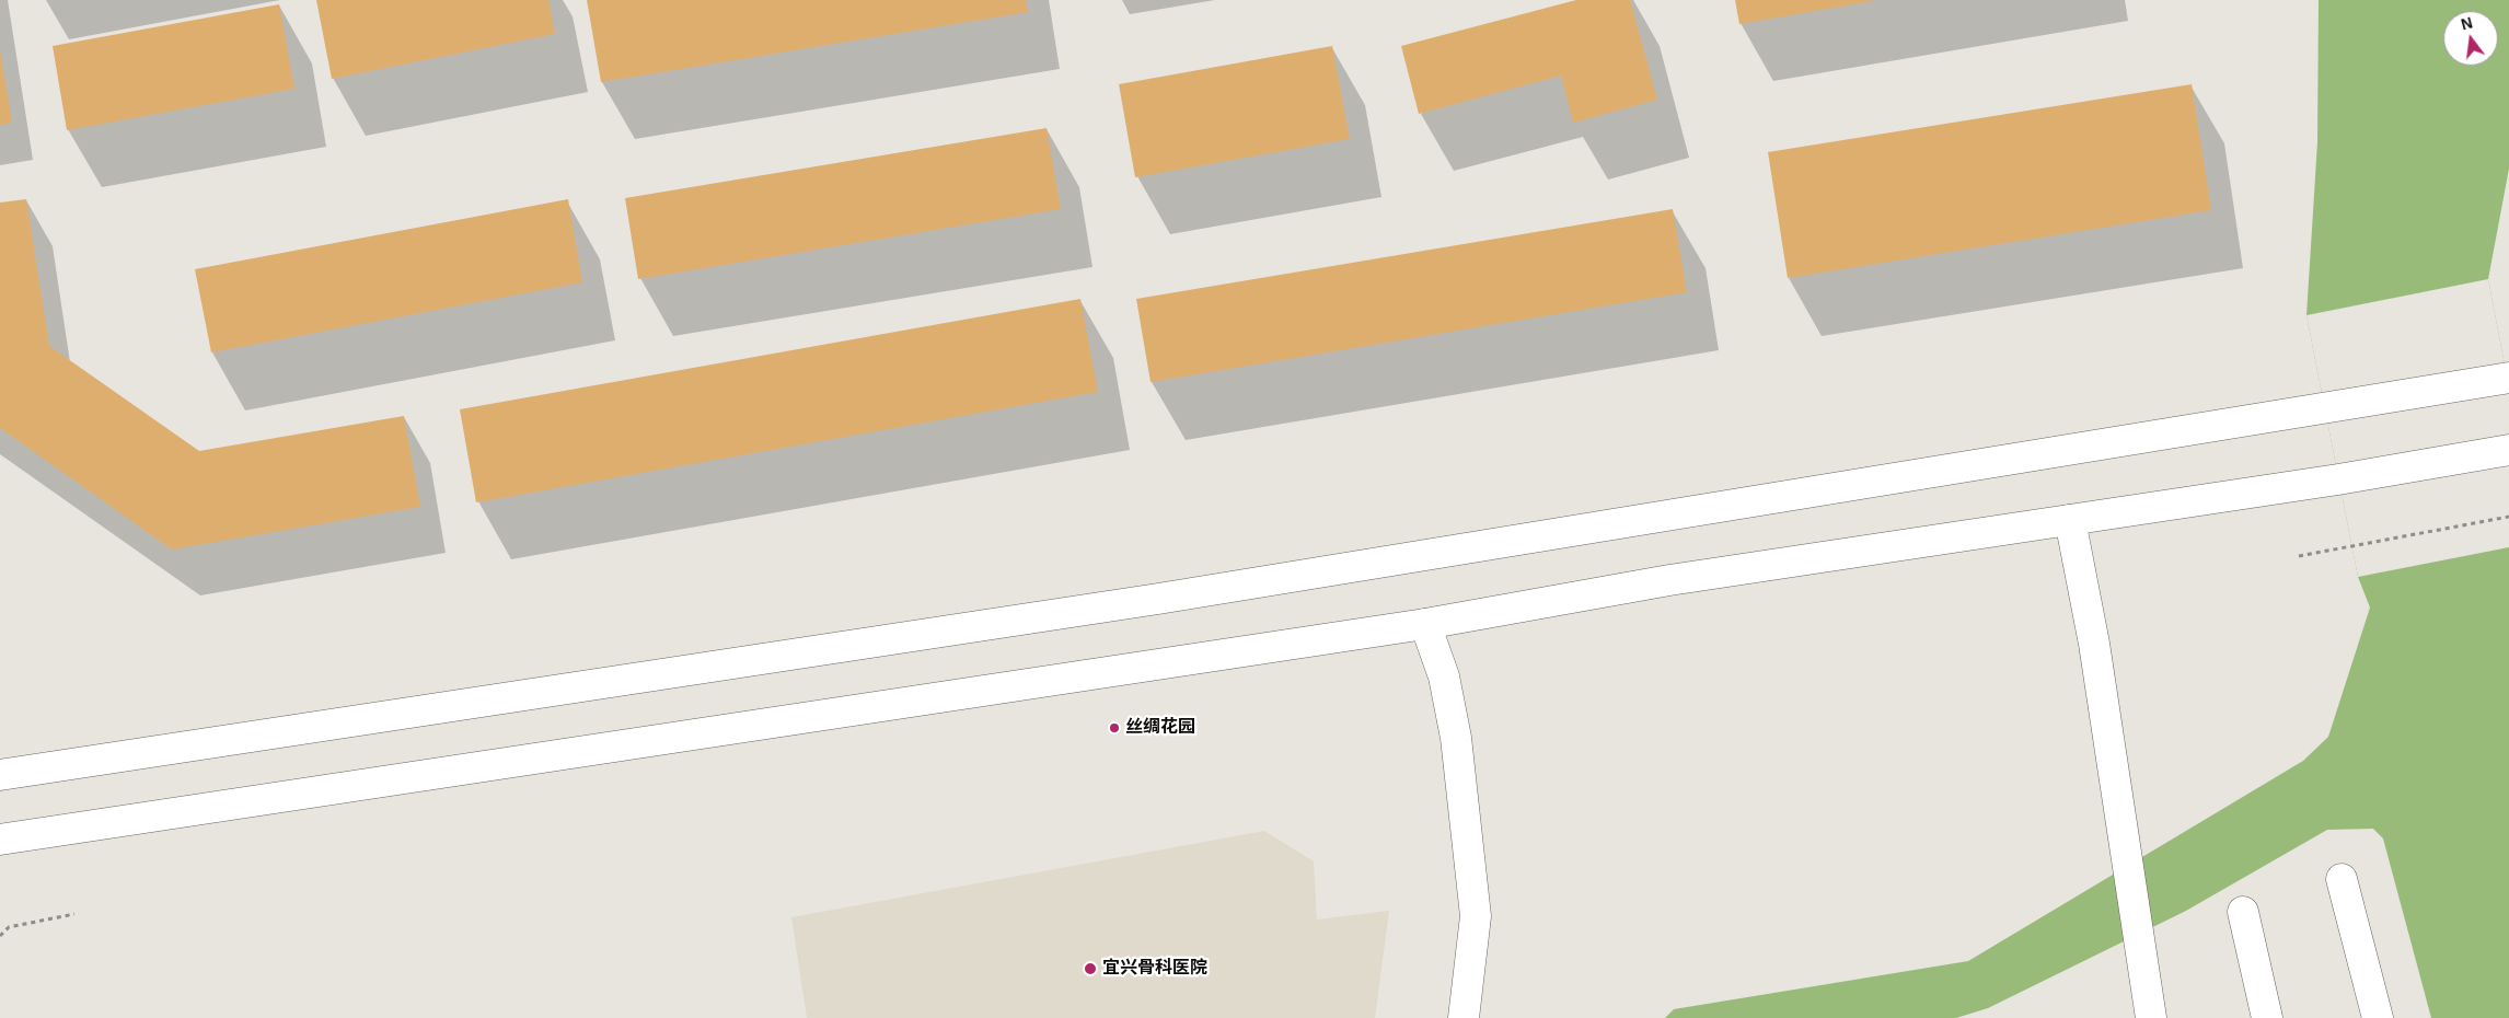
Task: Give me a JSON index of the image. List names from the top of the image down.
{
  "places": ["丝绸花园", "宜兴骨科医院"],
  "north": "top"
}
